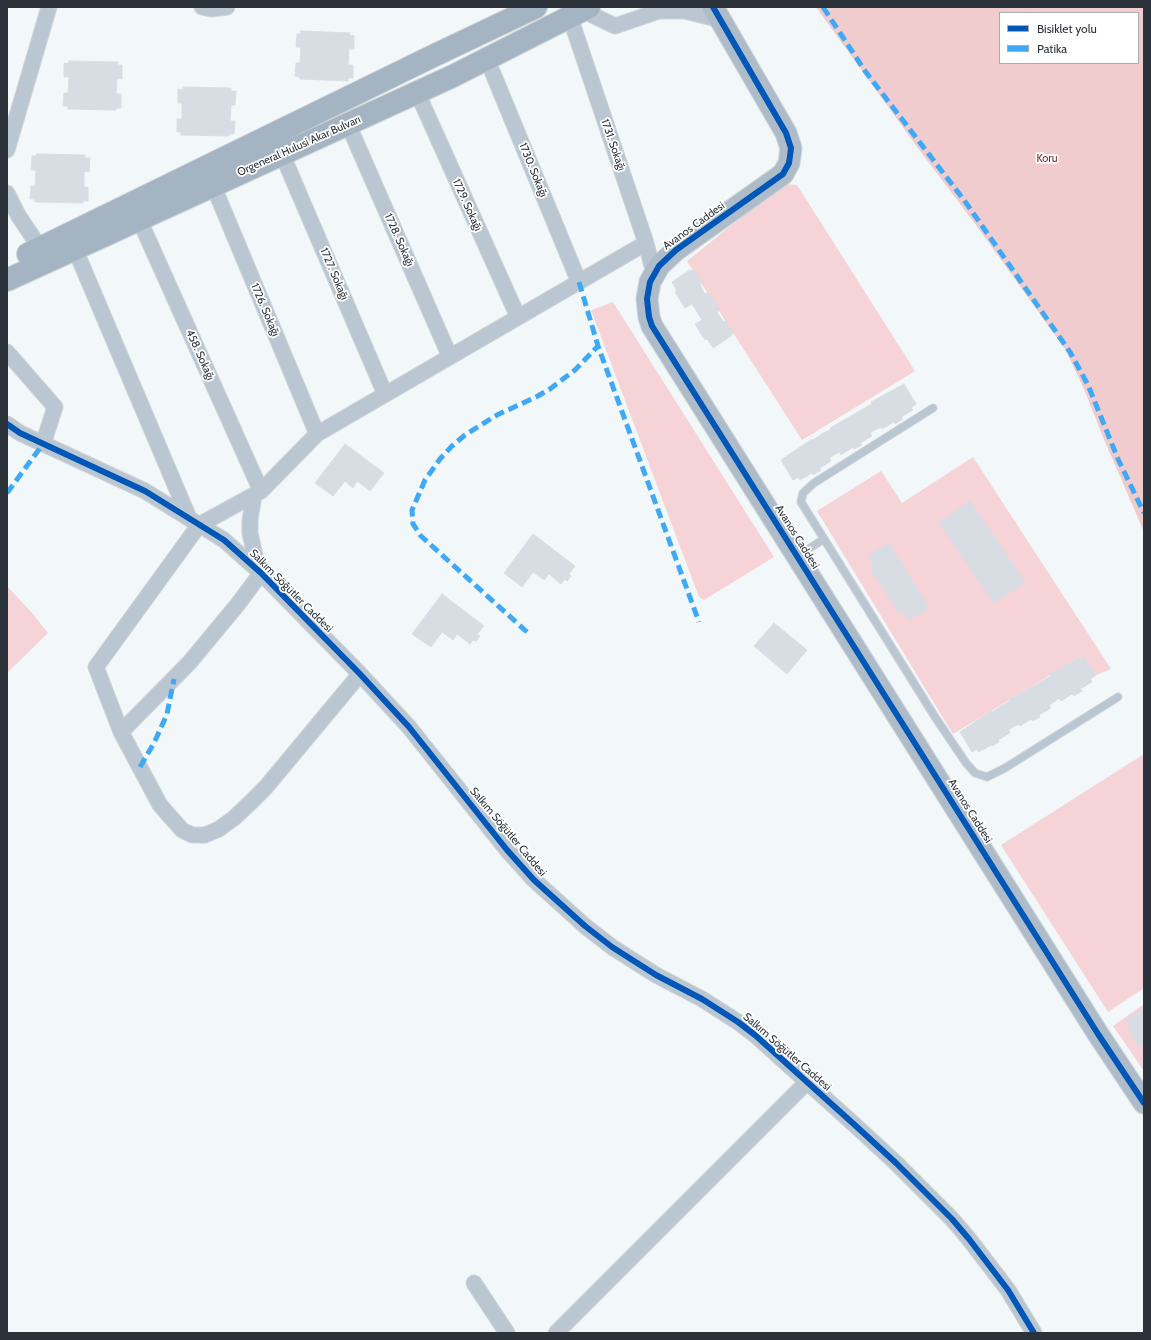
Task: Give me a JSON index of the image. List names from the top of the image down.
{
  "streets": {
    "main road": ["Orgeneral Hulusi Akar Bulvarı"],
    "street": [
      "1731. Sokağı",
      "1730. Sokağı",
      "1729. Sokağı",
      "Avanos Caddesi",
      "1728. Sokağı",
      "1727. Sokağı",
      "1726. Sokağı",
      "458. Sokağı",
      "Salkım Söğütler Caddesi"
    ]
  },
  "crossings": [
    ["1731. Sokağı", "Orgeneral Hulusi Akar Bulvarı"],
    ["1731. Sokağı", "Avanos Caddesi"],
    ["Orgeneral Hulusi Akar Bulvarı", "1730. Sokağı"],
    ["Orgeneral Hulusi Akar Bulvarı", "1729. Sokağı"],
    ["Orgeneral Hulusi Akar Bulvarı", "1728. Sokağı"],
    ["Orgeneral Hulusi Akar Bulvarı", "1727. Sokağı"],
    ["Orgeneral Hulusi Akar Bulvarı", "1726. Sokağı"],
    ["Orgeneral Hulusi Akar Bulvarı", "458. Sokağı"]
  ],
  "parks": ["Koru"],
  "legend": ["Bisiklet yolu", "Patika"]
}
